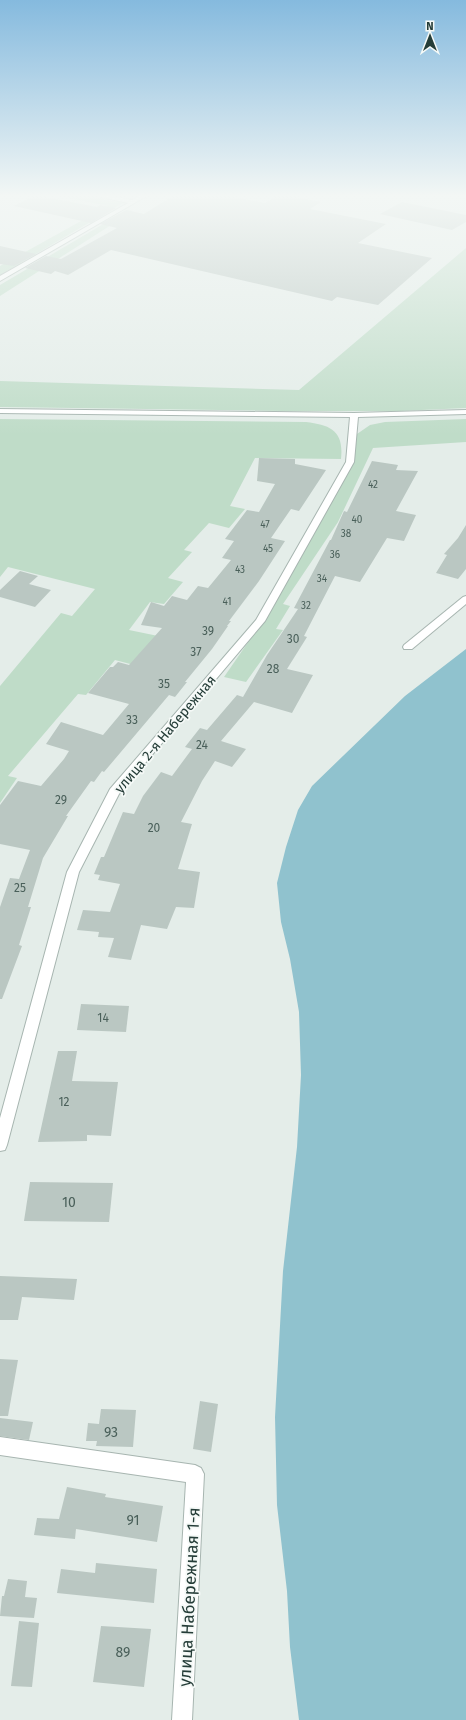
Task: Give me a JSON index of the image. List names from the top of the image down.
{
  "streets": {
    "street": ["улица 2-я Набережная", "улица Набережная 1-я"]
  },
  "house_numbers": [
    "42",
    "40",
    "47",
    "38",
    "45",
    "36",
    "43",
    "34",
    "41",
    "32",
    "39",
    "30",
    "37",
    "28",
    "35",
    "33",
    "24",
    "29",
    "20",
    "25",
    "14",
    "12",
    "10",
    "93",
    "91",
    "89"
  ],
  "north": "top"
}
